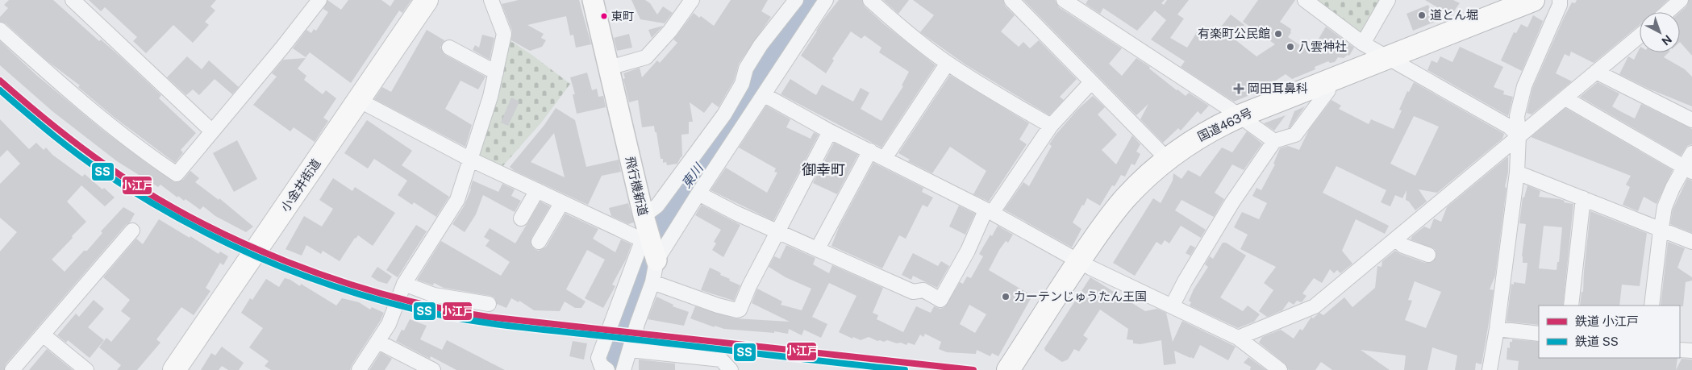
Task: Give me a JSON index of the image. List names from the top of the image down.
{
  "streets": {
    "main road": ["国道463号", "小金井街道"],
    "street": ["飛行機新道"]
  },
  "districts": ["御幸町"],
  "water": ["東川"],
  "places": {
    "other": [
      "道とん堀",
      "東町",
      "有楽町公民館",
      "八雲神社",
      "カーテンじゅうたん王国"
    ],
    "health": ["岡田耳鼻科"]
  },
  "lines": ["rail line 小江戸", "rail line SS"],
  "legend": ["鉄道 小江戸", "鉄道 SS"],
  "north": "bottom right"
}
